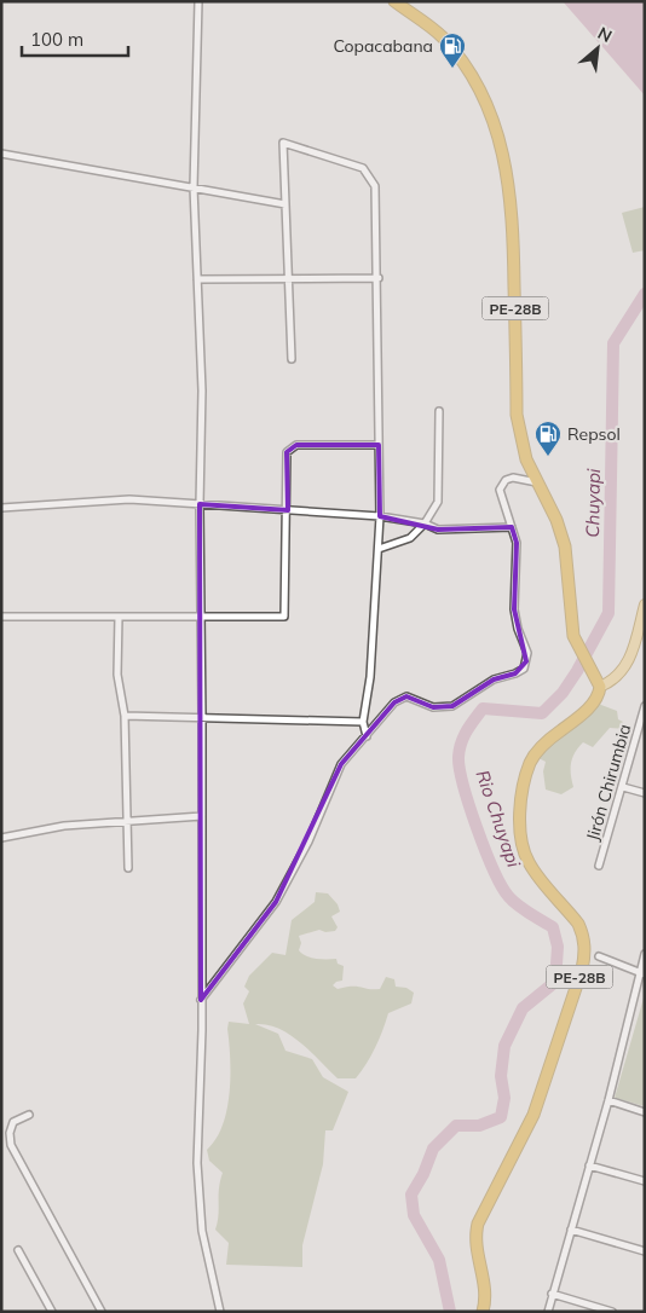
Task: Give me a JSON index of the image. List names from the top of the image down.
{
  "streets": {
    "highway": ["PE-28B"],
    "street": ["Jirón Chirumbia"]
  },
  "water": ["Chuyapi", "Rio Chuyapi"],
  "places": {
    "fuel station": ["Copacabana", "Repsol"]
  },
  "scale_bar": "100 m",
  "north": "top right"
}
